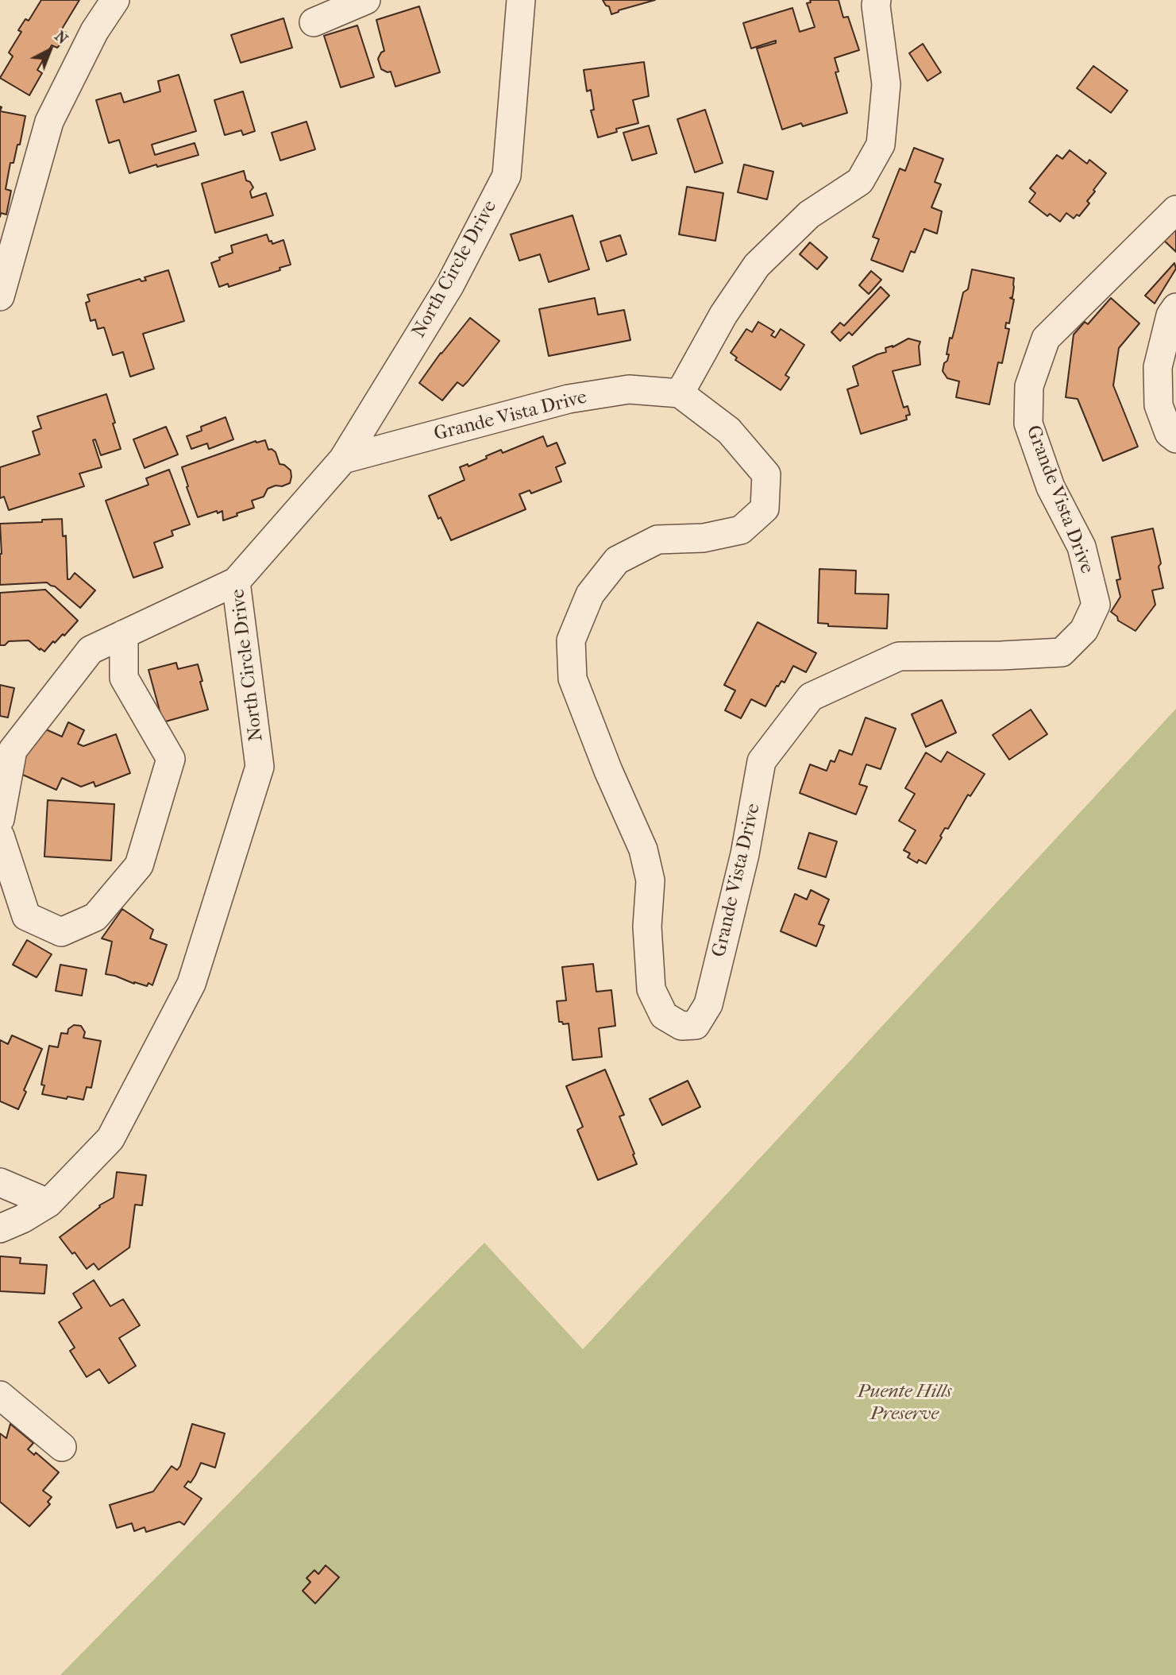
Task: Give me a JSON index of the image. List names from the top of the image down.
{
  "streets": {
    "street": ["North Circle Drive", "Grande Vista Drive"]
  },
  "crossings": [
    ["North Circle Drive", "Grande Vista Drive"]
  ],
  "parks": ["Puente Hills Preserve"],
  "north": "top right"
}
